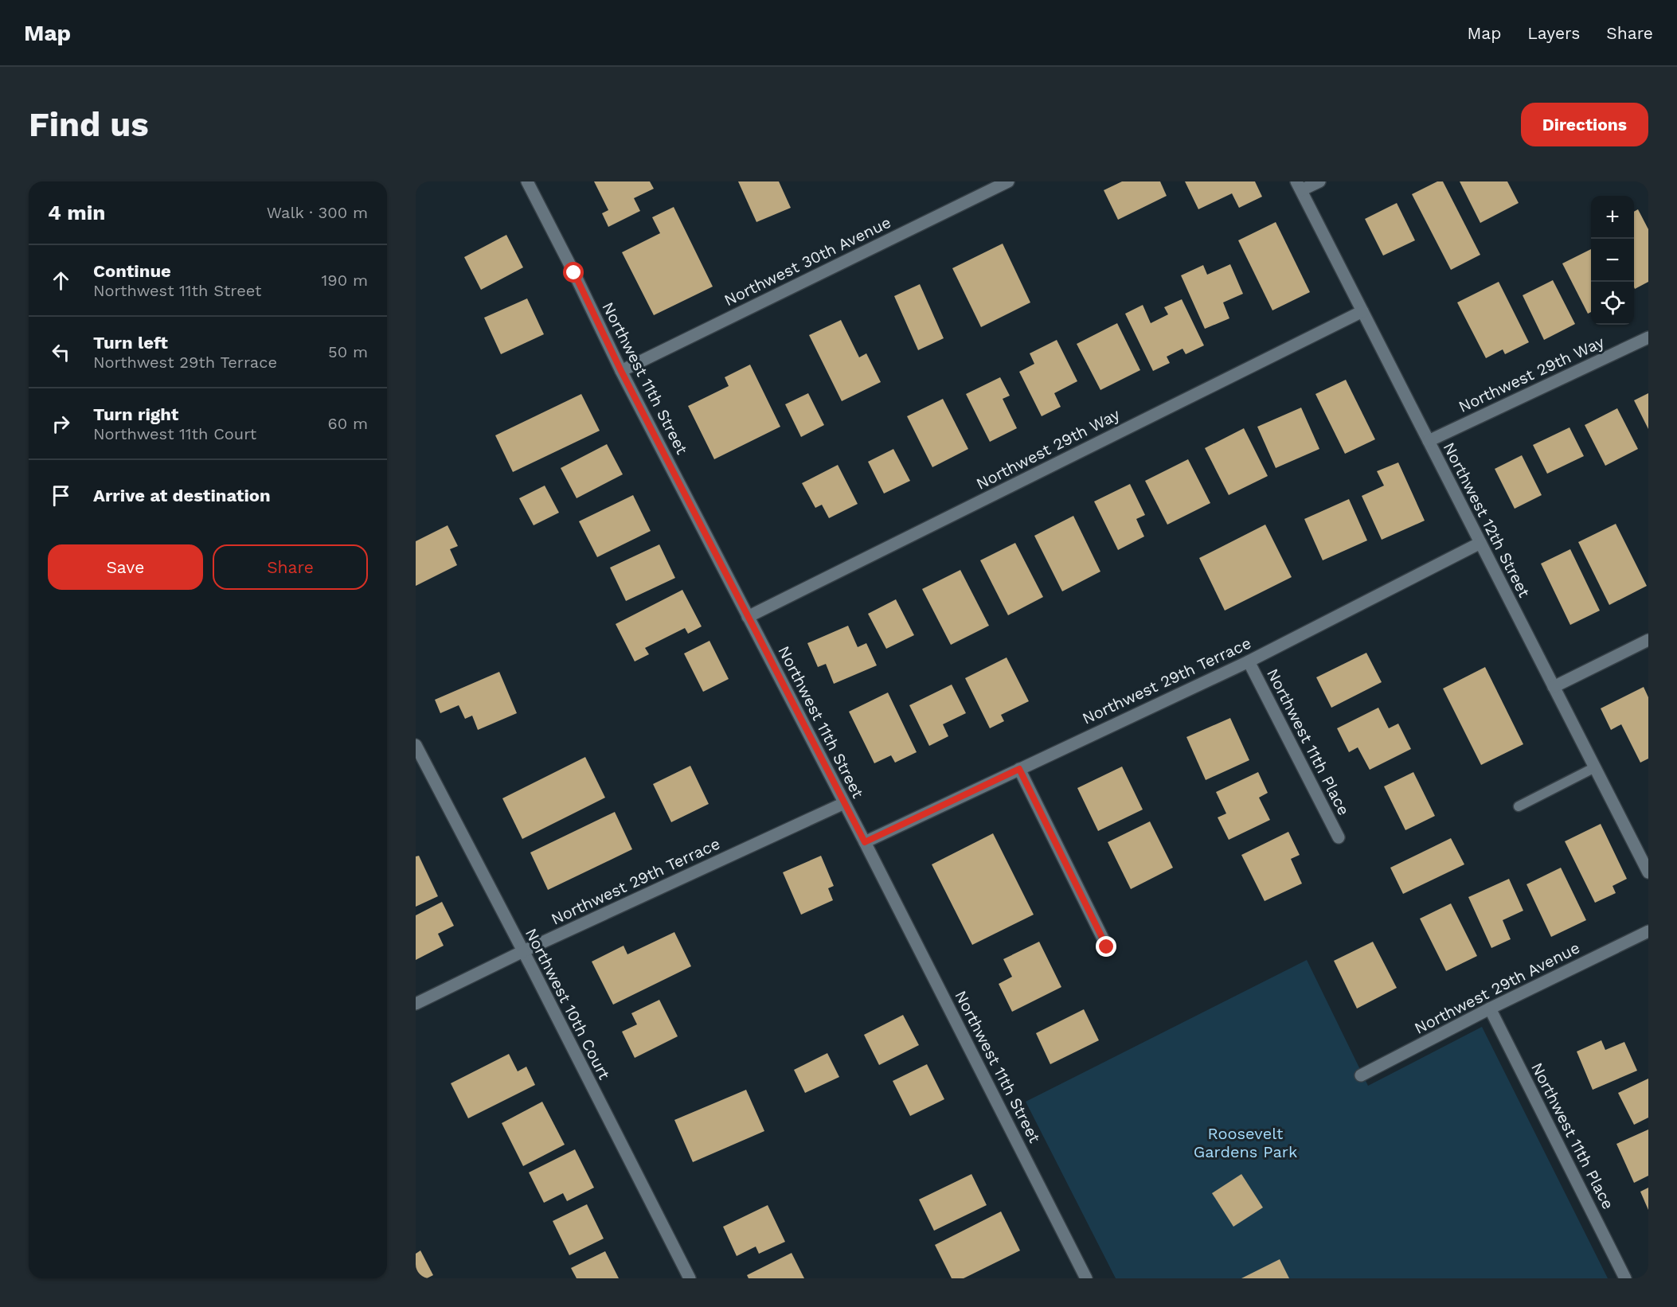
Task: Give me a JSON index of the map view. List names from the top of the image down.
{
  "streets": {
    "street": [
      "Northwest 30th Avenue",
      "Northwest 29th Way",
      "Northwest 11th Street",
      "Northwest 12th Street",
      "Northwest 29th Terrace",
      "Northwest 11th Place",
      "Northwest 29th Avenue",
      "Northwest 10th Court"
    ]
  },
  "crossings": [
    ["Northwest 30th Avenue", "Northwest 11th Street"],
    ["Northwest 29th Way", "Northwest 11th Street"],
    ["Northwest 29th Way", "Northwest 12th Street"],
    ["Northwest 11th Street", "Northwest 29th Terrace"],
    ["Northwest 12th Street", "Northwest 29th Terrace"],
    ["Northwest 29th Terrace", "Northwest 11th Place"],
    ["Northwest 29th Terrace", "Northwest 10th Court"],
    ["Northwest 11th Place", "Northwest 29th Avenue"]
  ],
  "parks": ["Roosevelt Gardens Park"],
  "page": {
    "header": "Map",
    "nav": ["Map", "Layers", "Share"],
    "buttons": [
      "Directions",
      ["Save", "Share"]
    ],
    "title": "Find us",
    "heading": ["4 min", "Walk · 300 m"],
    "map_buttons": ["+", "−"],
    "list": [
      ["Continue", "Northwest 11th Street", "190 m"],
      ["Turn left", "Northwest 29th Terrace", "50 m"],
      ["Turn right", "Northwest 11th Court", "60 m"],
      "Arrive at destination"
    ]
  }
}
